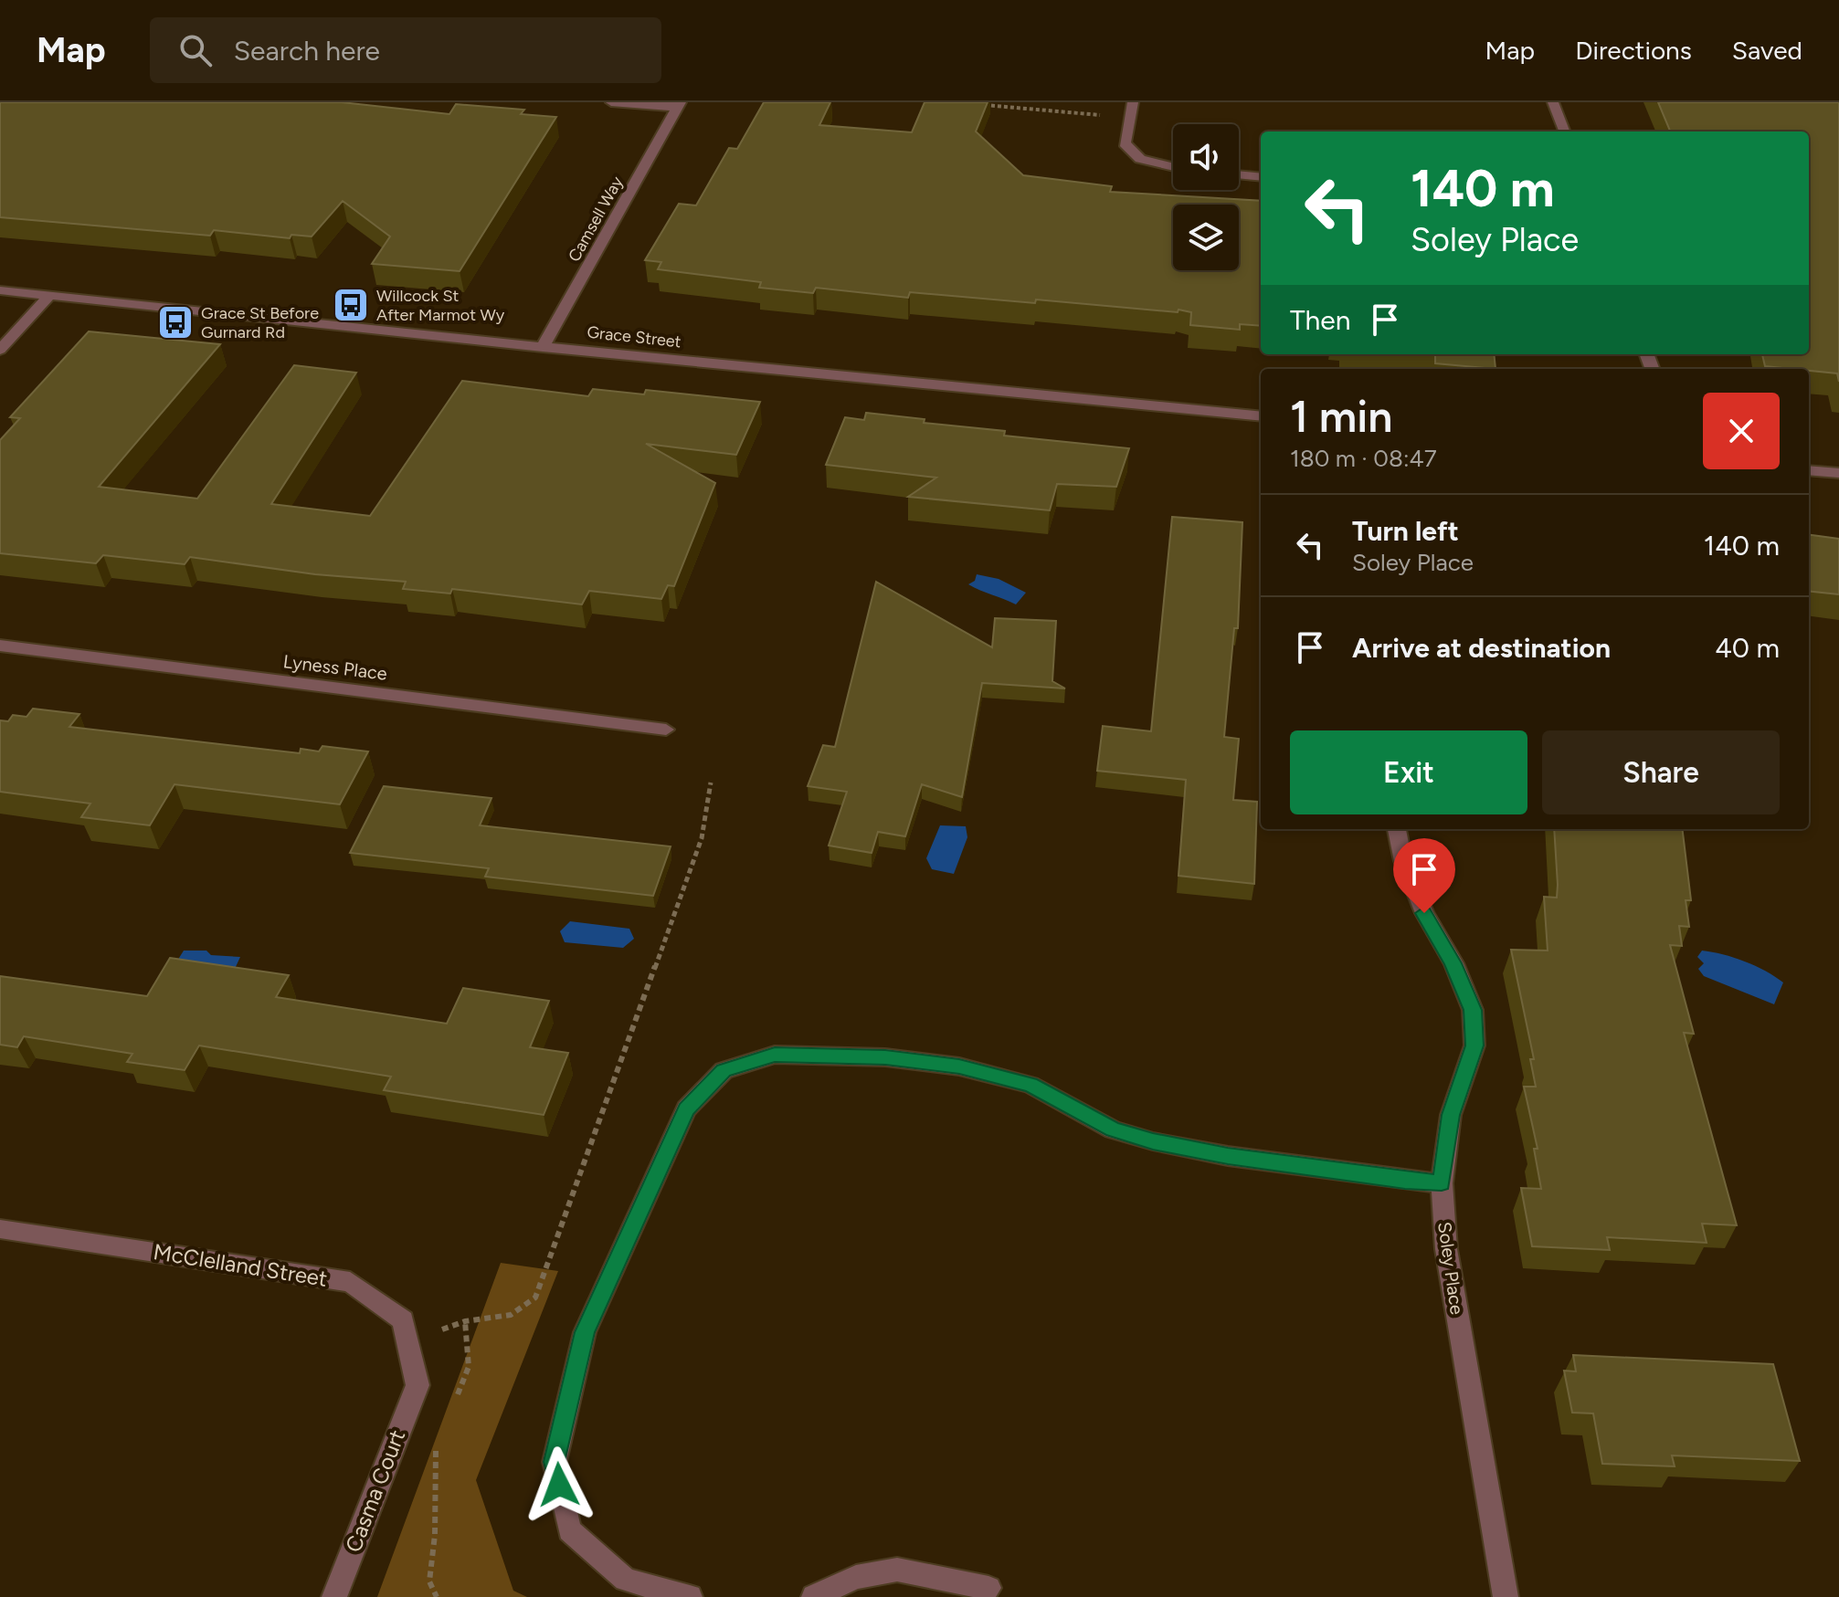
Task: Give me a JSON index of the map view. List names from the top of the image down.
{
  "streets": {
    "street": [
      "Camsell Way",
      "Grace Street",
      "Lyness Place",
      "McClelland Street",
      "Soley Place",
      "Casma Court"
    ]
  },
  "crossings": [
    ["Camsell Way", "Grace Street"],
    ["McClelland Street", "Casma Court"]
  ],
  "places": {
    "bus stop": ["Willcock St After Marmot Wy", "Grace St Before Gurnard Rd"]
  },
  "page": {
    "header": "Map",
    "search": "Search here",
    "nav": ["Map", "Directions", "Saved"],
    "turn": ["140 m", "Soley Place"],
    "then": "Then",
    "heading": ["1 min", "180 m · 08:47"],
    "list": [
      {
        "name": "Turn left",
        "note": "Soley Place",
        "value": "140 m"
      },
      {
        "name": "Arrive at destination",
        "value": "40 m"
      }
    ],
    "buttons": ["Exit", "Share"]
  }
}
